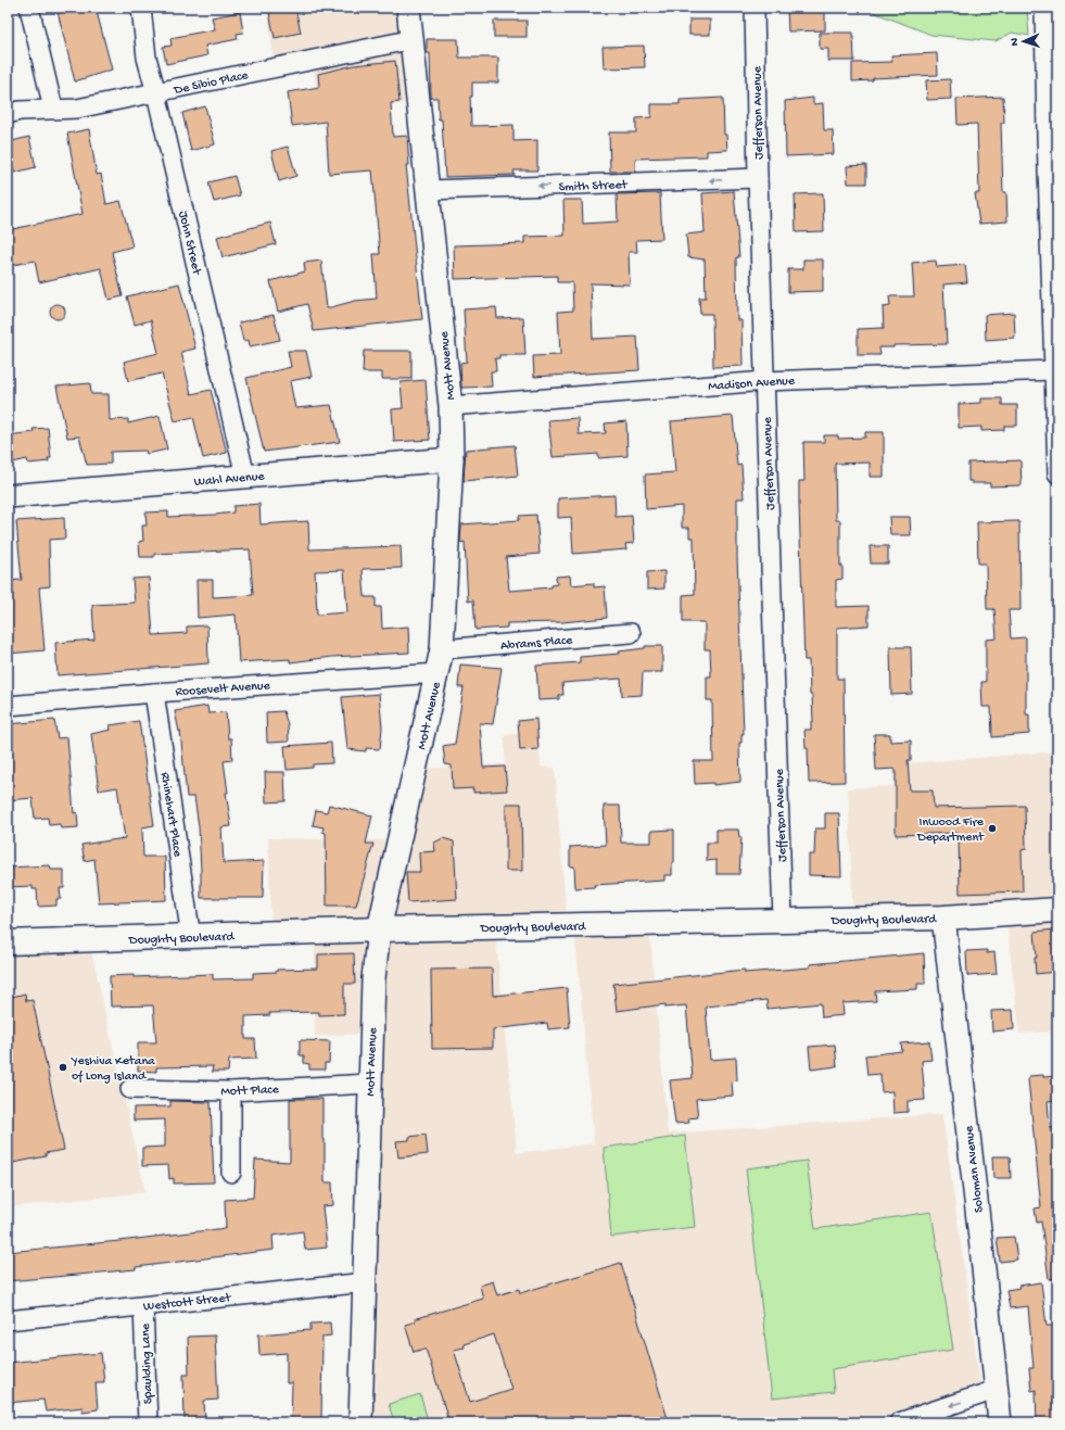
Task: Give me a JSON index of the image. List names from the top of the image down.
{
  "streets": {
    "main road": ["Doughty Boulevard"],
    "street": [
      "De Sibio Place",
      "Jefferson Avenue",
      "Smith Street",
      "John Street",
      "Mott Avenue",
      "Madison Avenue",
      "Wahl Avenue",
      "Abrams Place",
      "Roosevelt Avenue",
      "Rhinehart Place",
      "Mott Place",
      "Soloman Avenue",
      "Westcott Street",
      "Spaulding Lane"
    ]
  },
  "crossings": [
    ["De Sibio Place", "John Street"],
    ["De Sibio Place", "Mott Avenue"],
    ["Jefferson Avenue", "Smith Street"],
    ["Jefferson Avenue", "Madison Avenue"],
    ["Jefferson Avenue", "Doughty Boulevard"],
    ["Smith Street", "Mott Avenue"],
    ["John Street", "Wahl Avenue"],
    ["Mott Avenue", "Madison Avenue"],
    ["Mott Avenue", "Wahl Avenue"],
    ["Mott Avenue", "Abrams Place"],
    ["Mott Avenue", "Roosevelt Avenue"],
    ["Mott Avenue", "Doughty Boulevard"],
    ["Mott Avenue", "Mott Place"],
    ["Mott Avenue", "Westcott Street"],
    ["Roosevelt Avenue", "Rhinehart Place"],
    ["Rhinehart Place", "Doughty Boulevard"],
    ["Doughty Boulevard", "Soloman Avenue"],
    ["Westcott Street", "Spaulding Lane"]
  ],
  "one_way": ["Smith Street"],
  "places": ["Inwood Fire Department", "Yeshiva Ketana of Long Island"],
  "north": "left"
}
